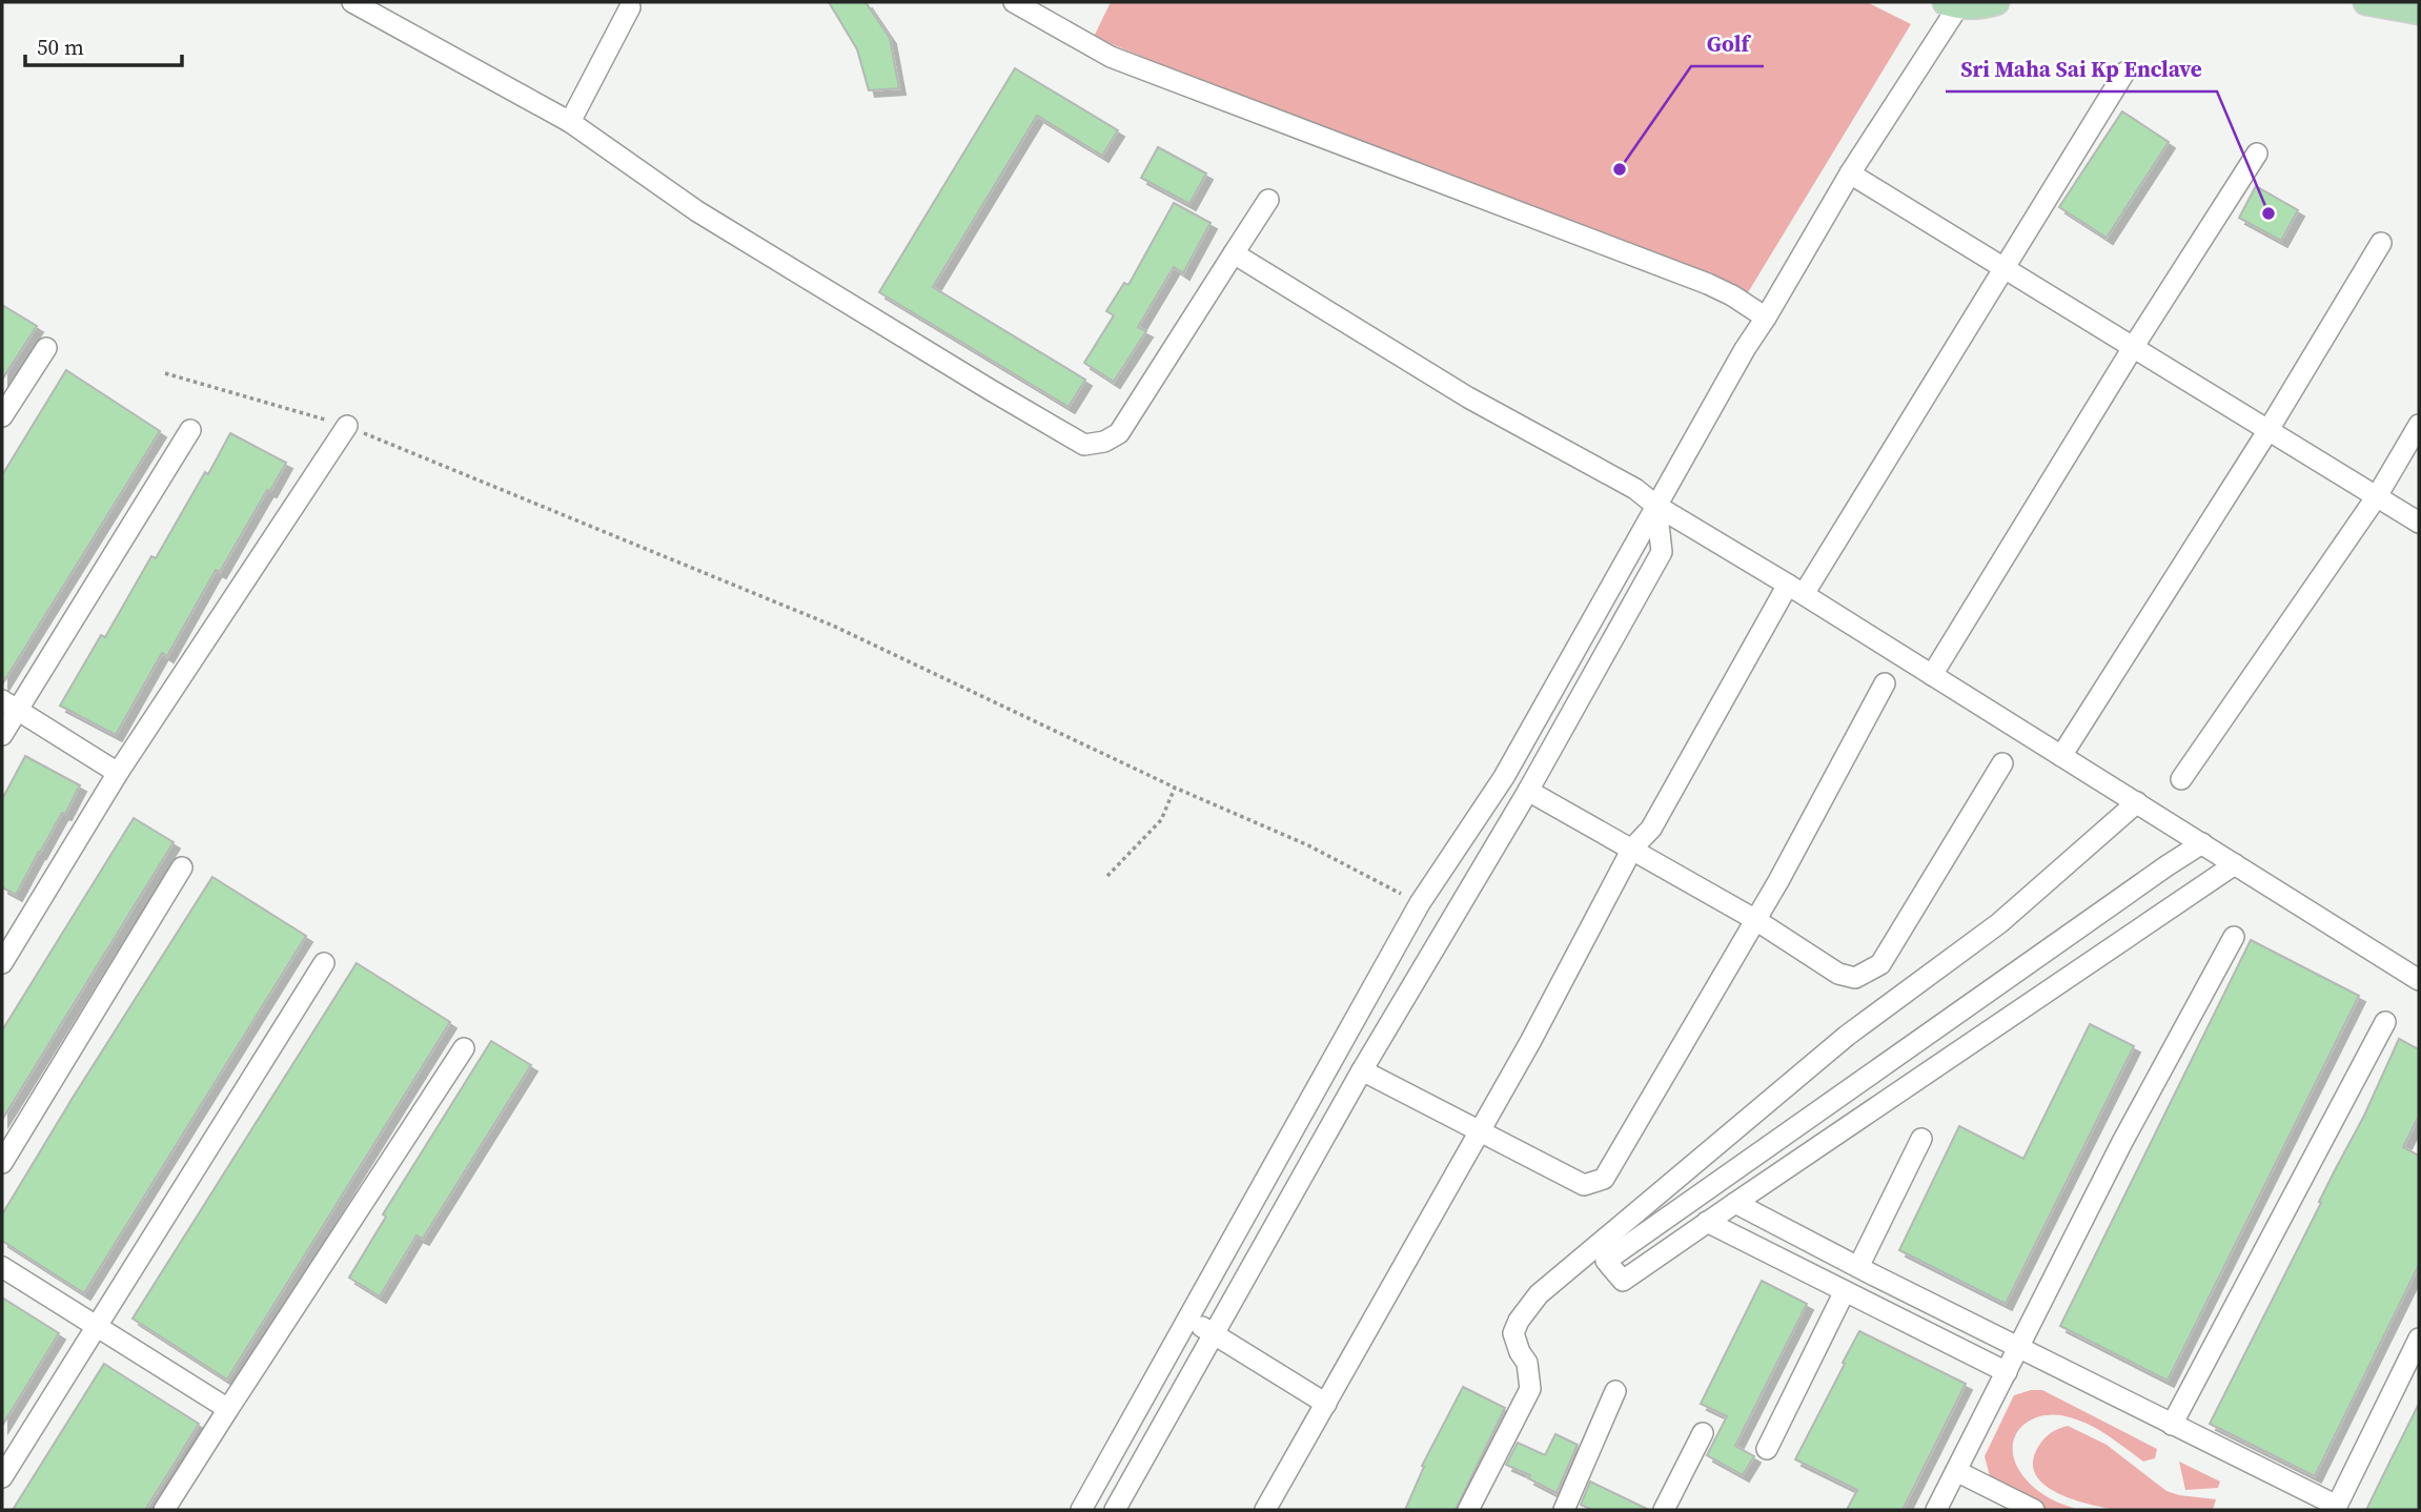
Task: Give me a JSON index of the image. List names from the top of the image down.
{
  "places": ["Golf", "Sri Maha Sai Kp Enclave"],
  "scale_bar": "50 m"
}
